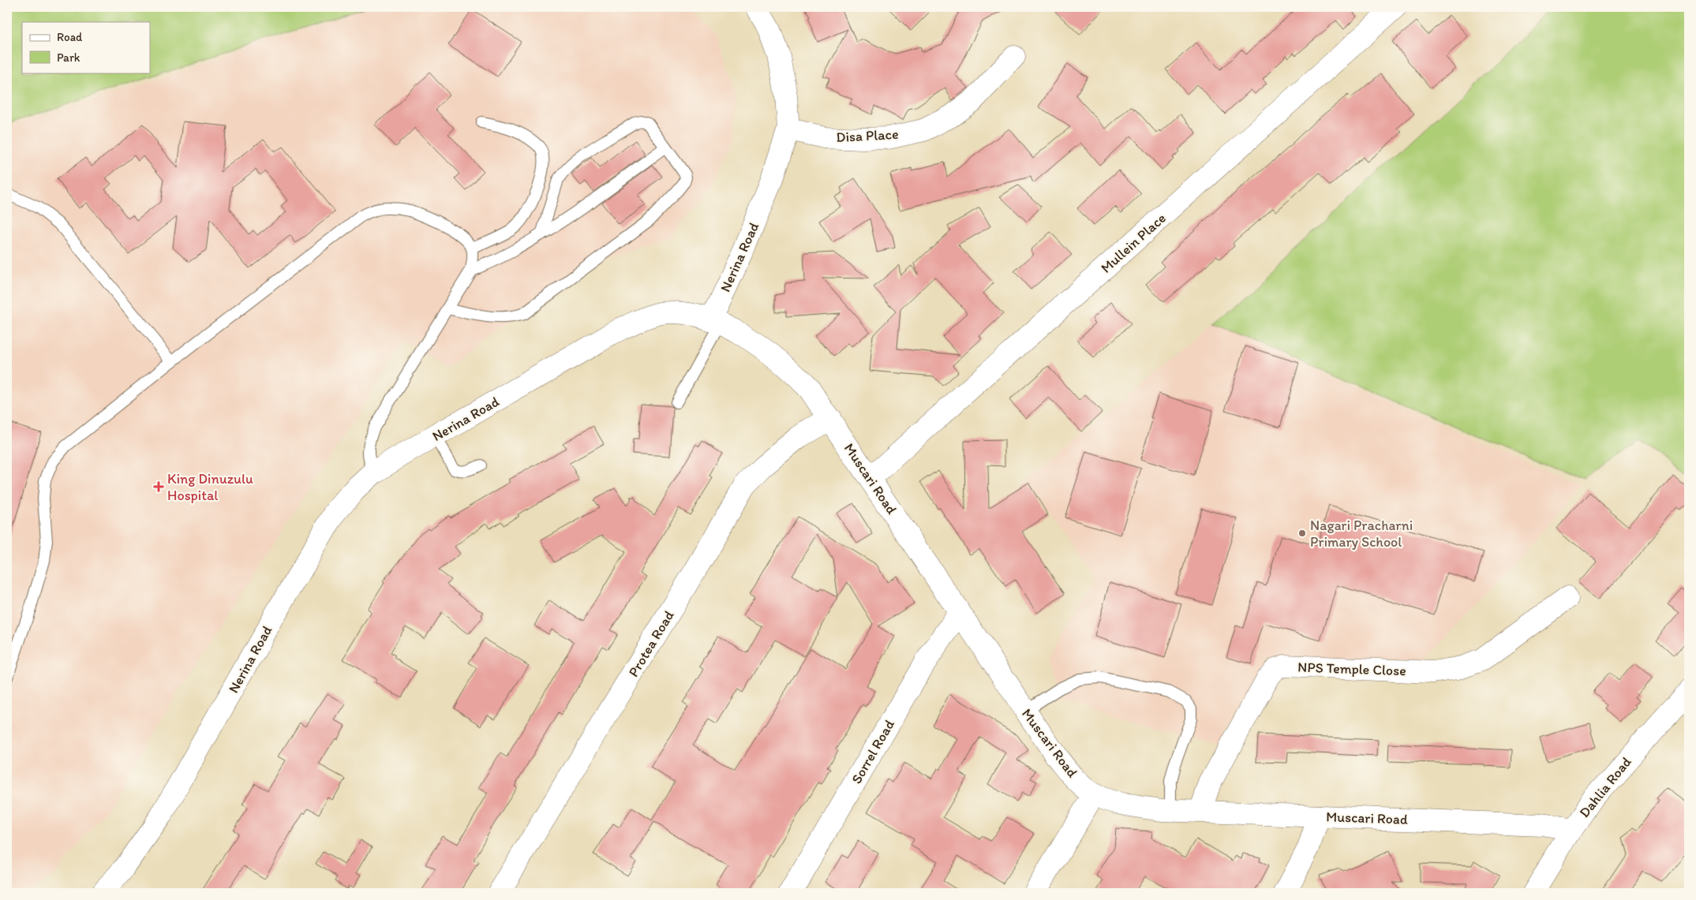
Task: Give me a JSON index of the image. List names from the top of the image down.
{
  "streets": {
    "street": [
      "Disa Place",
      "Mullein Place",
      "Nerina Road",
      "Muscari Road",
      "Protea Road",
      "NPS Temple Close",
      "Sorrel Road",
      "Dahlia Road"
    ]
  },
  "crossings": [
    ["Disa Place", "Nerina Road"],
    ["Mullein Place", "Muscari Road"],
    ["Nerina Road", "Muscari Road"],
    ["Muscari Road", "Protea Road"],
    ["Muscari Road", "NPS Temple Close"],
    ["Muscari Road", "Sorrel Road"],
    ["Muscari Road", "Dahlia Road"]
  ],
  "places": {
    "health": ["King Dinuzulu Hospital"],
    "other": ["Nagari Pracharni Primary School"]
  },
  "legend": ["Road", "Park"]
}
